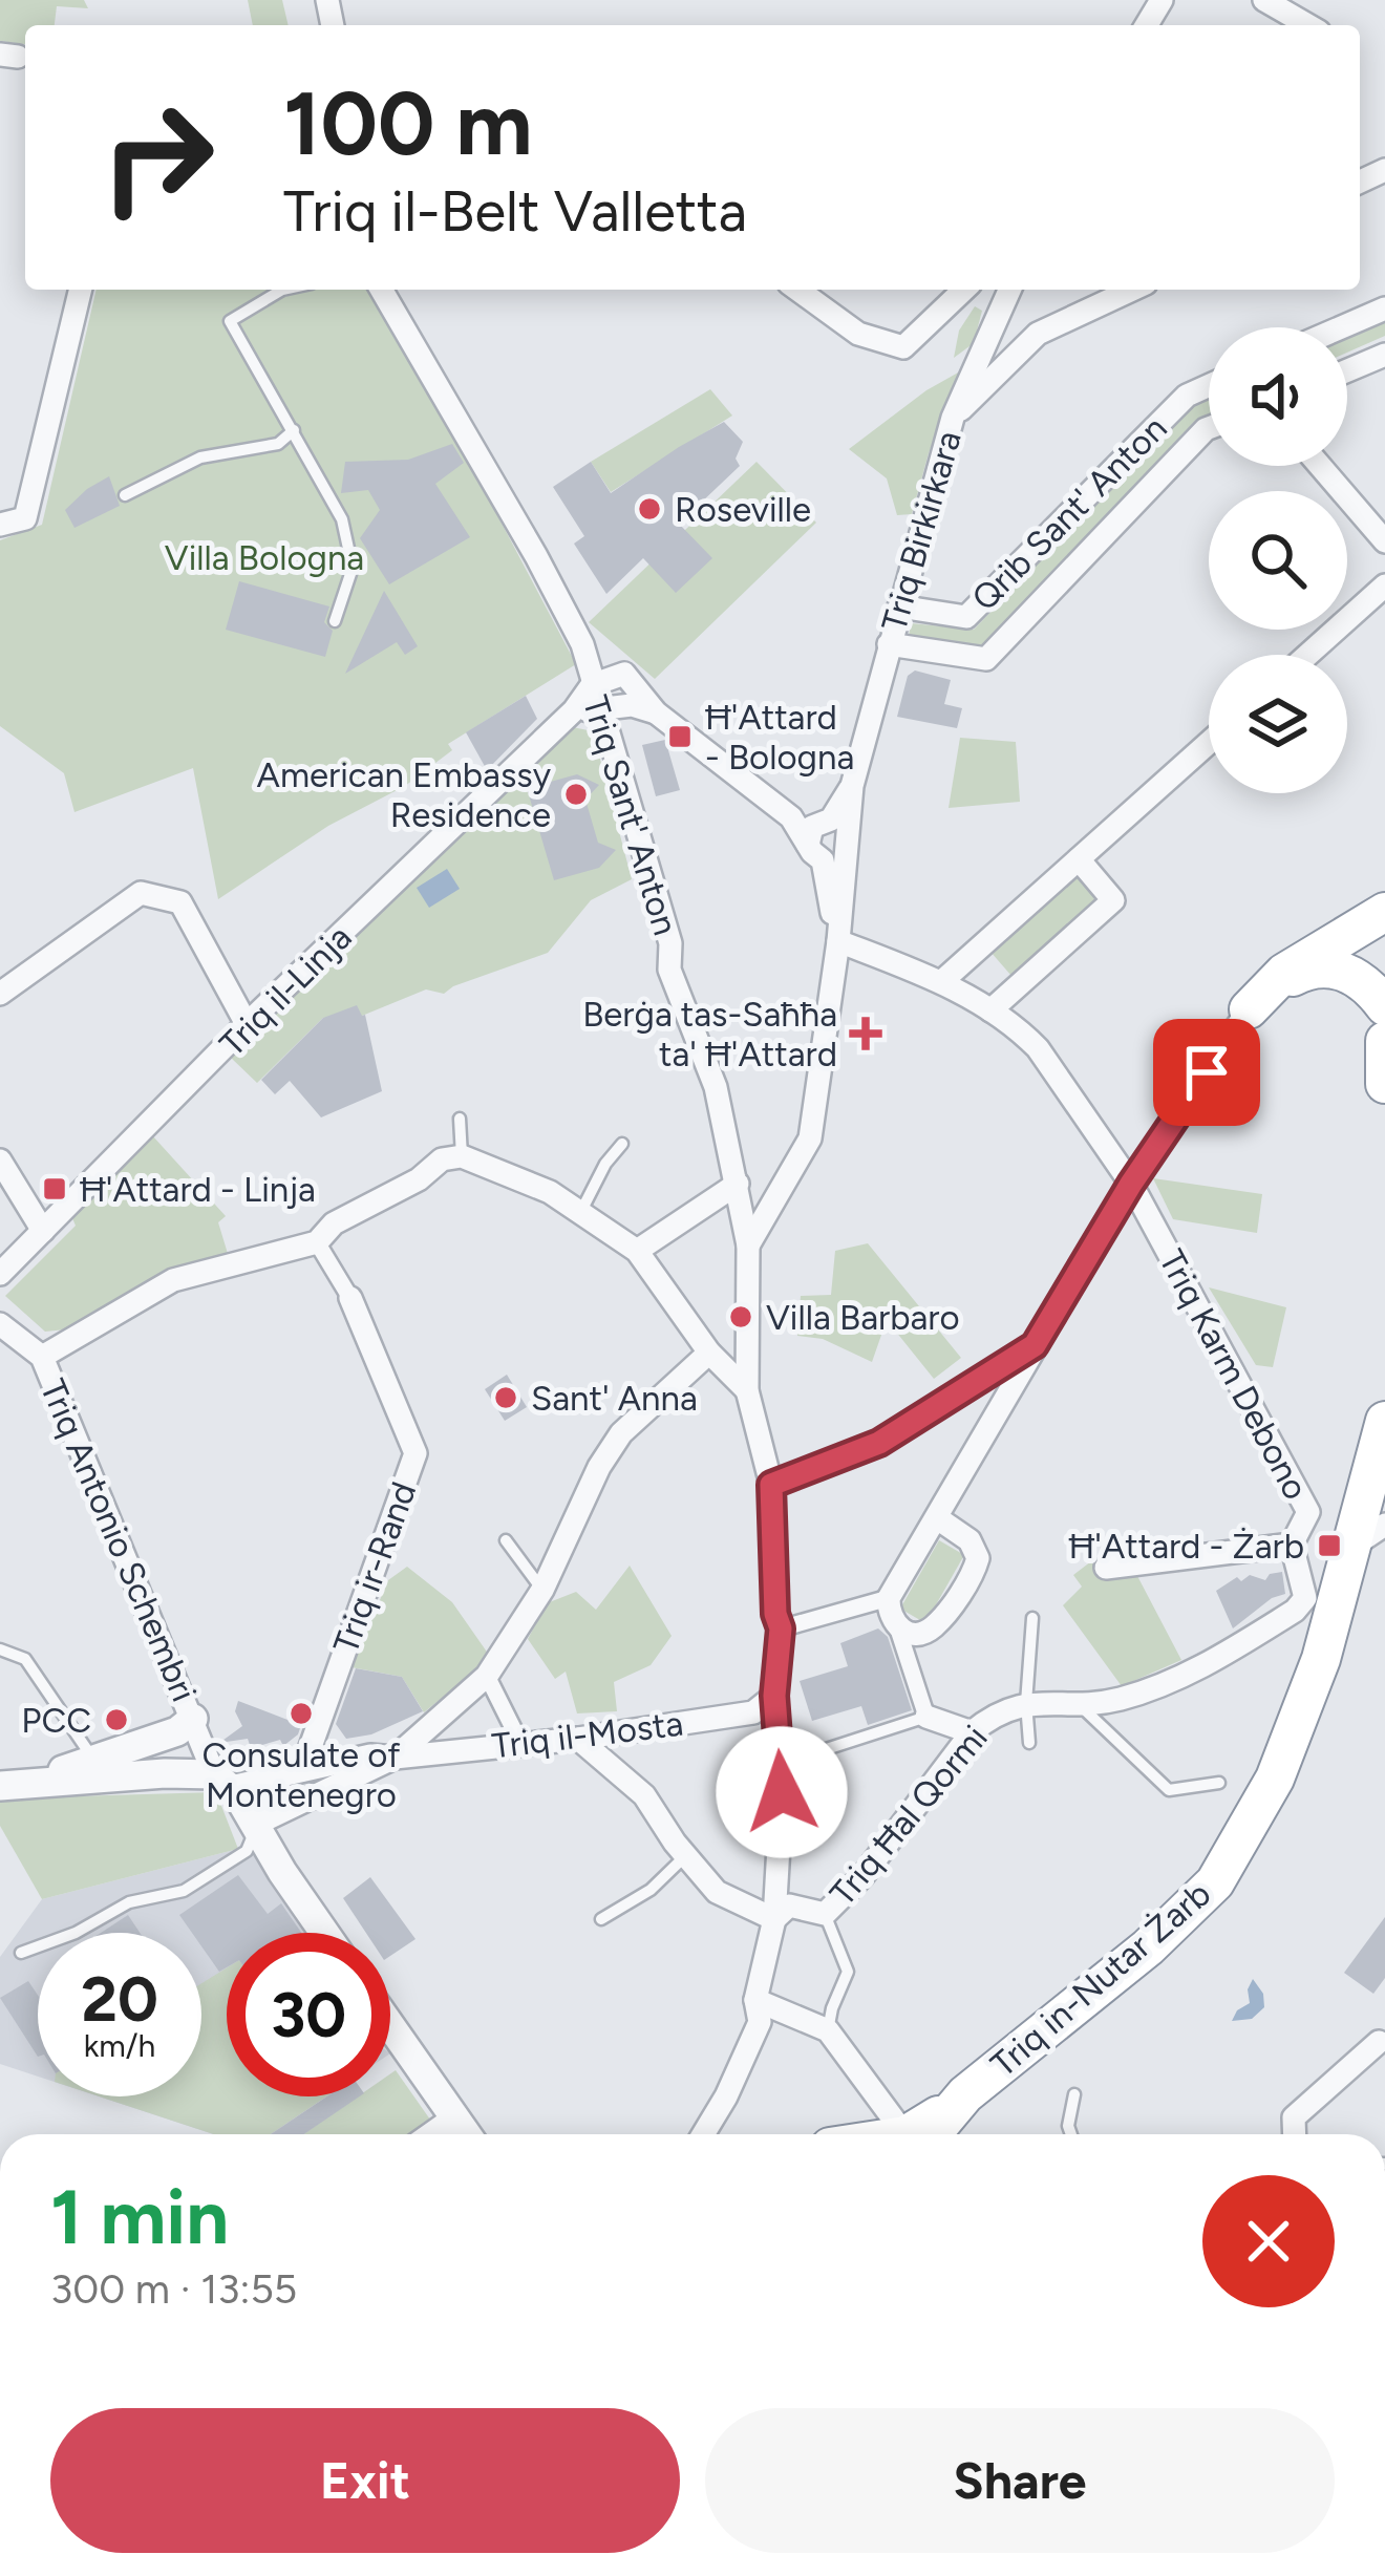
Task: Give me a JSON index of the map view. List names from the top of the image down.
{
  "streets": {
    "highway": ["Triq in-Nutar Żarb"],
    "street": [
      "Qrib Sant' Anton",
      "Triq Birkirkara",
      "Triq Sant' Anton",
      "Triq il-Linja",
      "Triq Karm Debono",
      "Triq Antonio Schembri",
      "Triq ir-Rand",
      "Triq il-Mosta",
      "Triq Ħal Qormi"
    ]
  },
  "crossings": [
    ["Qrib Sant' Anton", "Triq Birkirkara"],
    ["Triq Birkirkara", "Triq Sant' Anton"],
    ["Triq Birkirkara", "Triq Karm Debono"],
    ["Triq Sant' Anton", "Triq il-Linja"],
    ["Triq Sant' Anton", "Triq il-Mosta"],
    ["Triq Sant' Anton", "Triq Ħal Qormi"],
    ["Triq Karm Debono", "Triq Ħal Qormi"],
    ["Triq Antonio Schembri", "Triq il-Mosta"],
    ["Triq ir-Rand", "Triq il-Mosta"]
  ],
  "parks": ["Villa Bologna"],
  "places": {
    "other": [
      "Roseville",
      "American Embassy Residence",
      "Villa Barbaro",
      "Sant' Anna",
      "Consulate of Montenegro",
      "PCC"
    ],
    "transit": ["Ħ'Attard - Bologna", "Ħ'Attard - Linja", "Ħ'Attard - Żarb"],
    "health": ["Berġa tas-Saħħa ta' Ħ'Attard"]
  },
  "page": {
    "turn": ["100 m", "Triq il-Belt Valletta"],
    "speed": "20 km/h",
    "limit": "30",
    "heading": ["1 min", "300 m · 13:55"],
    "buttons": ["Exit", "Share"]
  }
}
